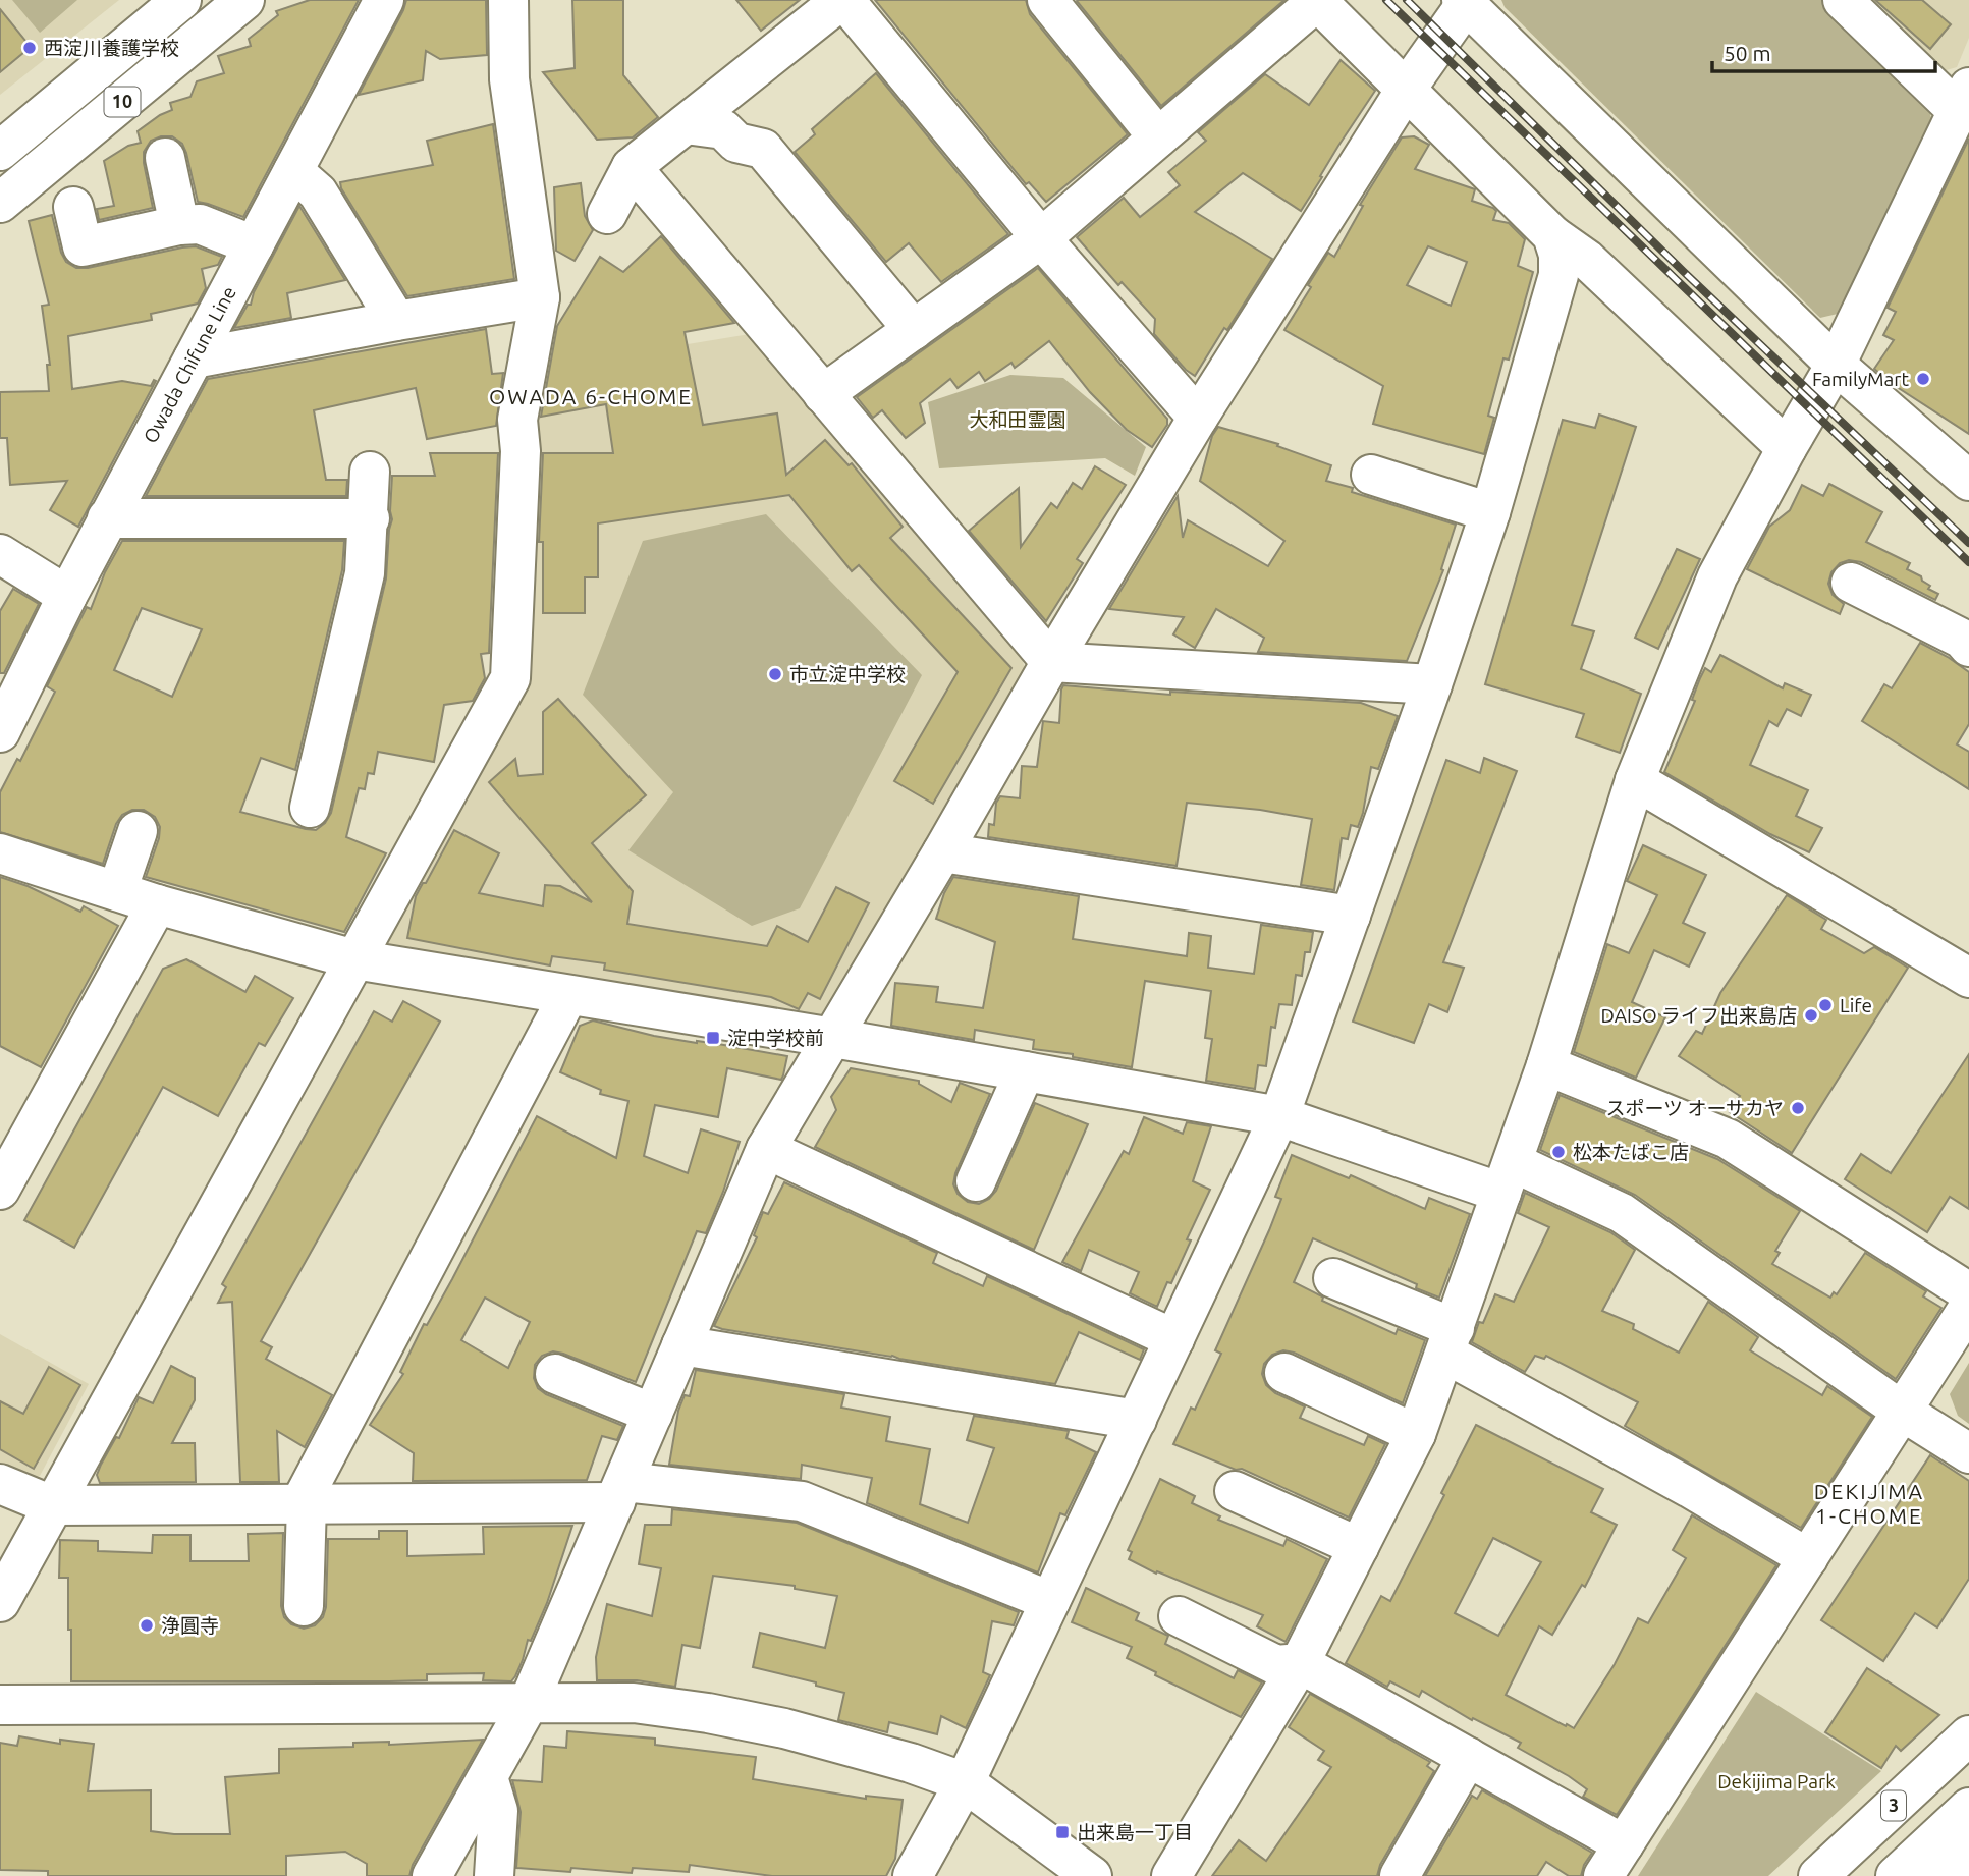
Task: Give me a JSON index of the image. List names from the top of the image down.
{
  "streets": {
    "main road": ["10", "Owada Chifune Line", "3"]
  },
  "districts": ["OWADA 6-CHOME", "DEKIJIMA 1-CHOME"],
  "parks": ["大和田霊園", "Dekijima Park"],
  "places": {
    "other": [
      "西淀川養護学校",
      "FamilyMart",
      "市立淀中学校",
      "Life",
      "DAISO ライフ出来島店",
      "スポーツ オーサカヤ",
      "松本たばこ店",
      "浄圓寺"
    ],
    "transit": ["淀中学校前", "出来島一丁目"]
  },
  "scale_bar": "50 m"
}
